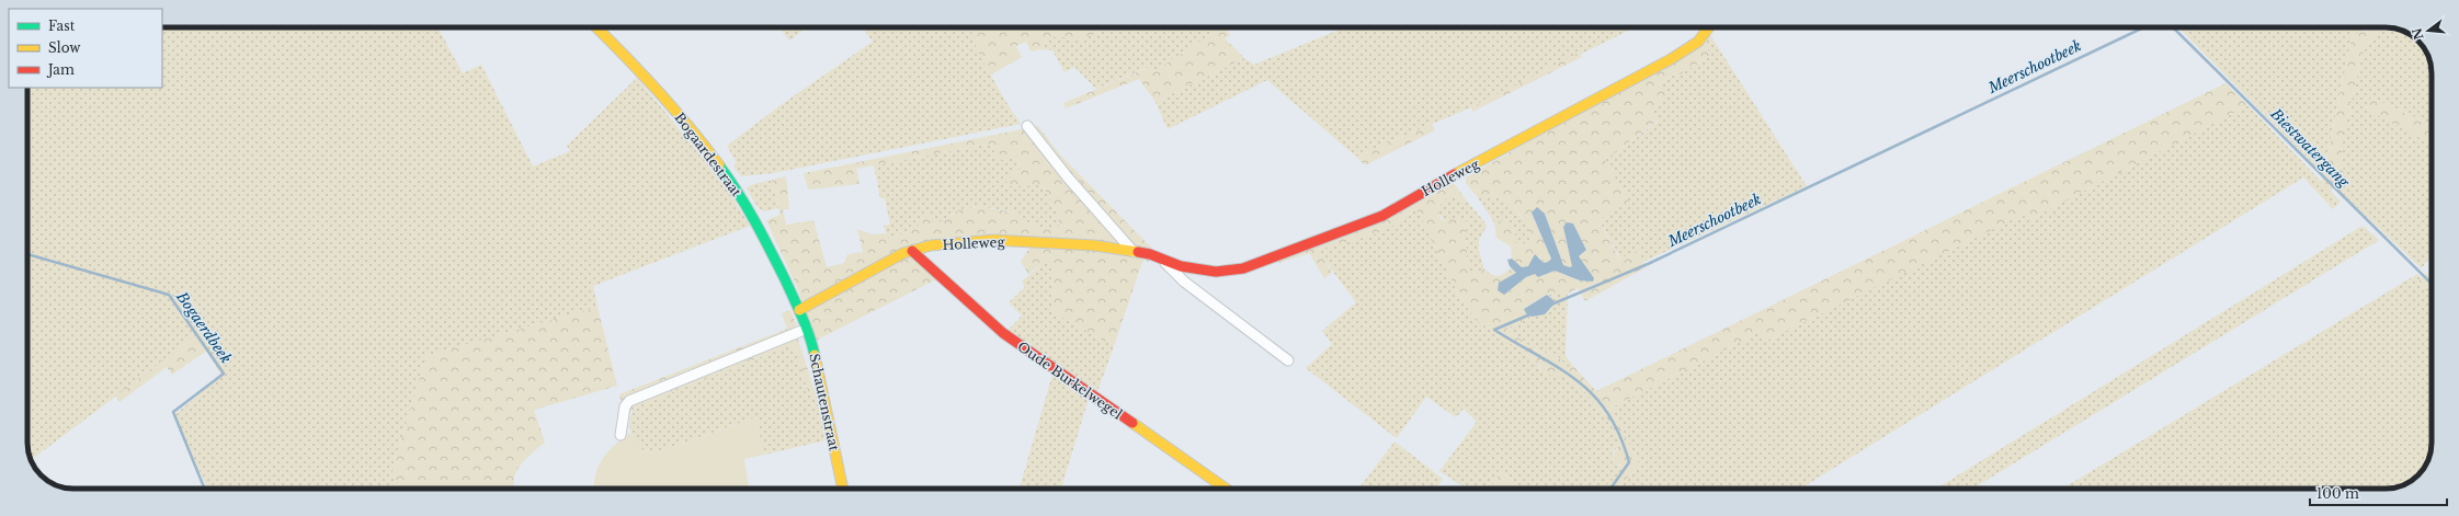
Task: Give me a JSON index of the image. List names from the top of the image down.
{
  "streets": {
    "street": [
      "Bogaardestraat",
      "Holleweg",
      "Oude Burkelwegel",
      "Schautenstraat"
    ]
  },
  "crossings": [
    ["Bogaardestraat", "Holleweg"],
    ["Bogaardestraat", "Schautenstraat"],
    ["Holleweg", "Oude Burkelwegel"],
    ["Holleweg", "Schautenstraat"]
  ],
  "water": ["Meerschootbeek", "Biestwatergang", "Bogaerdbeek"],
  "legend": ["Fast", "Slow", "Jam"],
  "scale_bar": "100 m",
  "north": "left"
}
